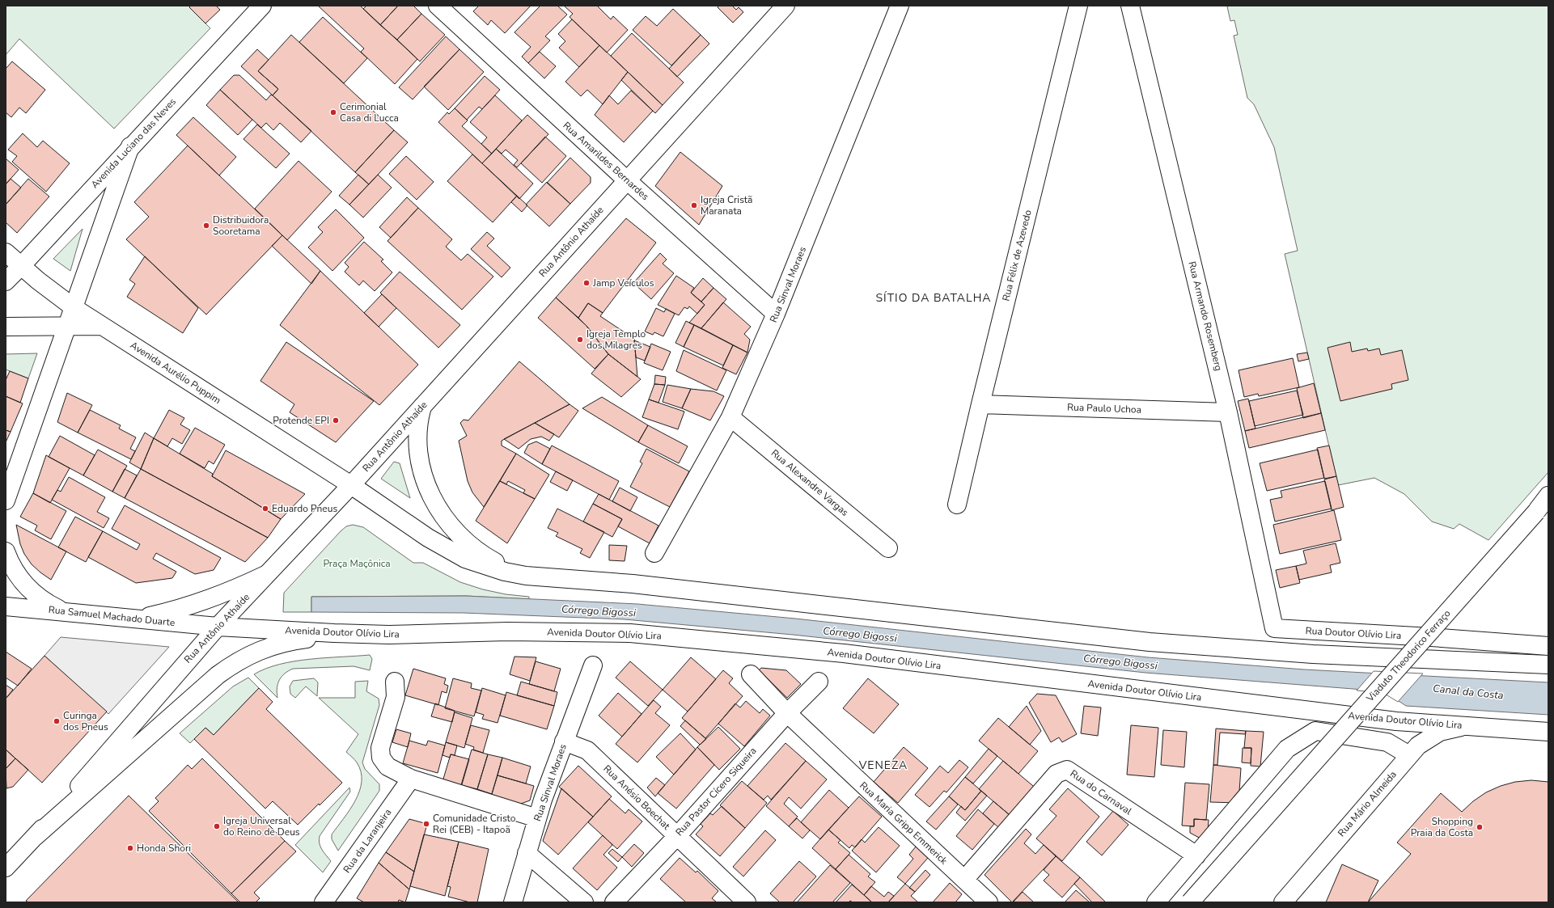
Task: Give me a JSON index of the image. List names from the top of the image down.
{
  "streets": {
    "street": [
      "Avenida Luciano das Neves",
      "Rua Amarildes Bernardes",
      "Rua Antônio Athaíde",
      "Rua Félix de Azevedo",
      "Rua Sinval Moraes",
      "Rua Armando Rosemberg",
      "Avenida Aurélio Puppim",
      "Rua Paulo Uchoa",
      "Rua Alexandre Vargas",
      "Rua Samuel Machado Duarte",
      "Avenida Doutor Olívio Lira",
      "Rua Doutor Olívio Lira",
      "Viaduto Theodorico Ferraço",
      "Rua Pastor Cícero Siqueira",
      "Rua do Carnaval",
      "Rua Anésio Boechat",
      "Rua Mário Almeida",
      "Rua Maria Gripp Emmerick",
      "Rua da Laranjeira"
    ]
  },
  "crossings": [
    ["Avenida Luciano das Neves", "Avenida Aurélio Puppim"],
    ["Rua Amarildes Bernardes", "Rua Antônio Athaíde"],
    ["Rua Amarildes Bernardes", "Rua Sinval Moraes"],
    ["Rua Antônio Athaíde", "Avenida Aurélio Puppim"],
    ["Rua Antônio Athaíde", "Rua Samuel Machado Duarte"],
    ["Rua Antônio Athaíde", "Avenida Doutor Olívio Lira"],
    ["Rua Félix de Azevedo", "Rua Paulo Uchoa"],
    ["Rua Sinval Moraes", "Rua Alexandre Vargas"],
    ["Rua Sinval Moraes", "Rua Anésio Boechat"],
    ["Rua Armando Rosemberg", "Rua Paulo Uchoa"],
    ["Rua Armando Rosemberg", "Rua Doutor Olívio Lira"],
    ["Rua Samuel Machado Duarte", "Avenida Doutor Olívio Lira"],
    ["Avenida Doutor Olívio Lira", "Rua Mário Almeida"],
    ["Rua Pastor Cícero Siqueira", "Rua Anésio Boechat"],
    ["Rua Pastor Cícero Siqueira", "Rua Maria Gripp Emmerick"],
    ["Rua do Carnaval", "Rua Maria Gripp Emmerick"]
  ],
  "districts": ["SÍTIO DA BATALHA", "VENEZA"],
  "water": ["Córrego Bigossi", "Canal da Costa"],
  "parks": ["Praça Maçônica"],
  "places": [
    "Cerimonial Casa di Lucca",
    "Igreja Cristã Maranata",
    "Distribuidora Sooretama",
    "Jamp Veículos",
    "Igreja Templo dos Milagres",
    "Protende EPI",
    "Eduardo Pneus",
    "Curinga dos Pneus",
    "Comunidade Cristo Rei (CEB) - Itapoã",
    "Igreja Universal do Reino de Deus",
    "Shopping Praia da Costa",
    "Honda Shori"
  ]
}
